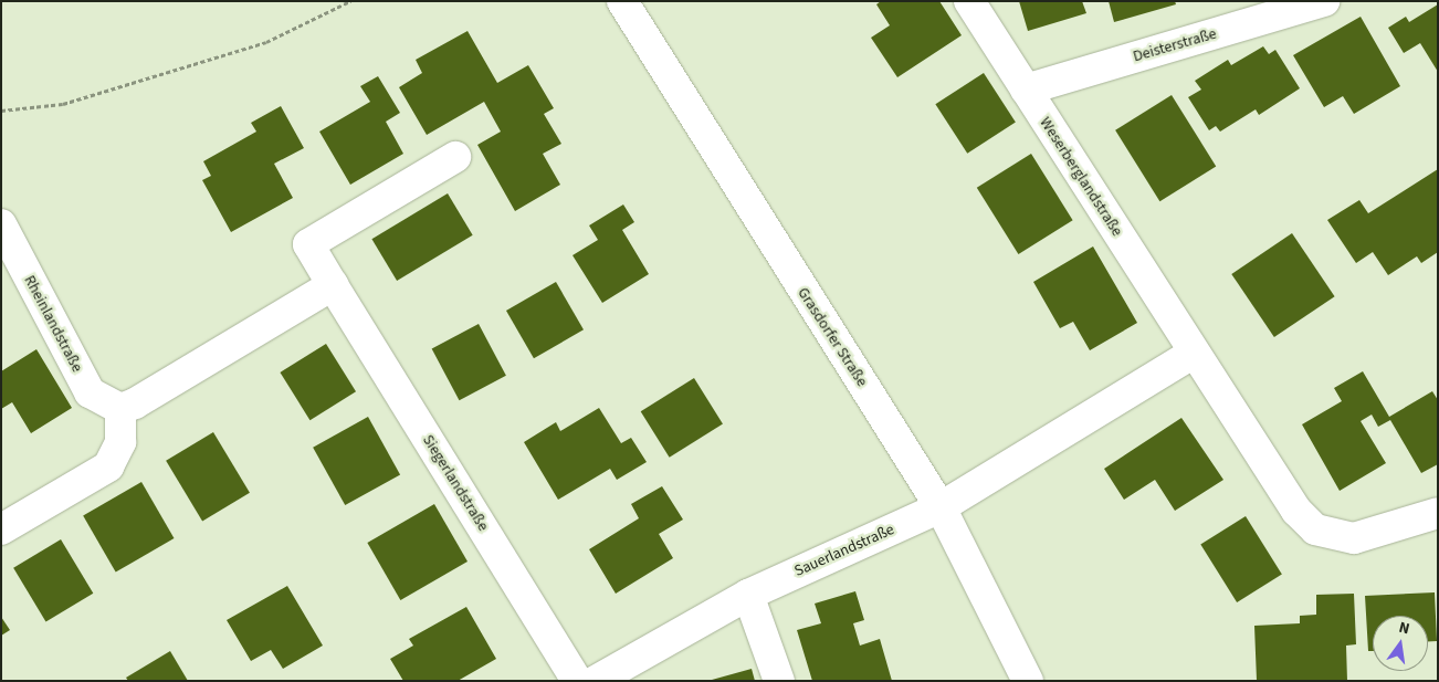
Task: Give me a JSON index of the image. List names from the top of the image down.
{
  "streets": {
    "street": [
      "Deisterstraße",
      "Weserberglandstraße",
      "Rheinlandstraße",
      "Grasdorfer Straße",
      "Siegerlandstraße",
      "Sauerlandstraße"
    ]
  },
  "crossings": [
    ["Deisterstraße", "Weserberglandstraße"],
    ["Grasdorfer Straße", "Sauerlandstraße"]
  ],
  "north": "top"
}
